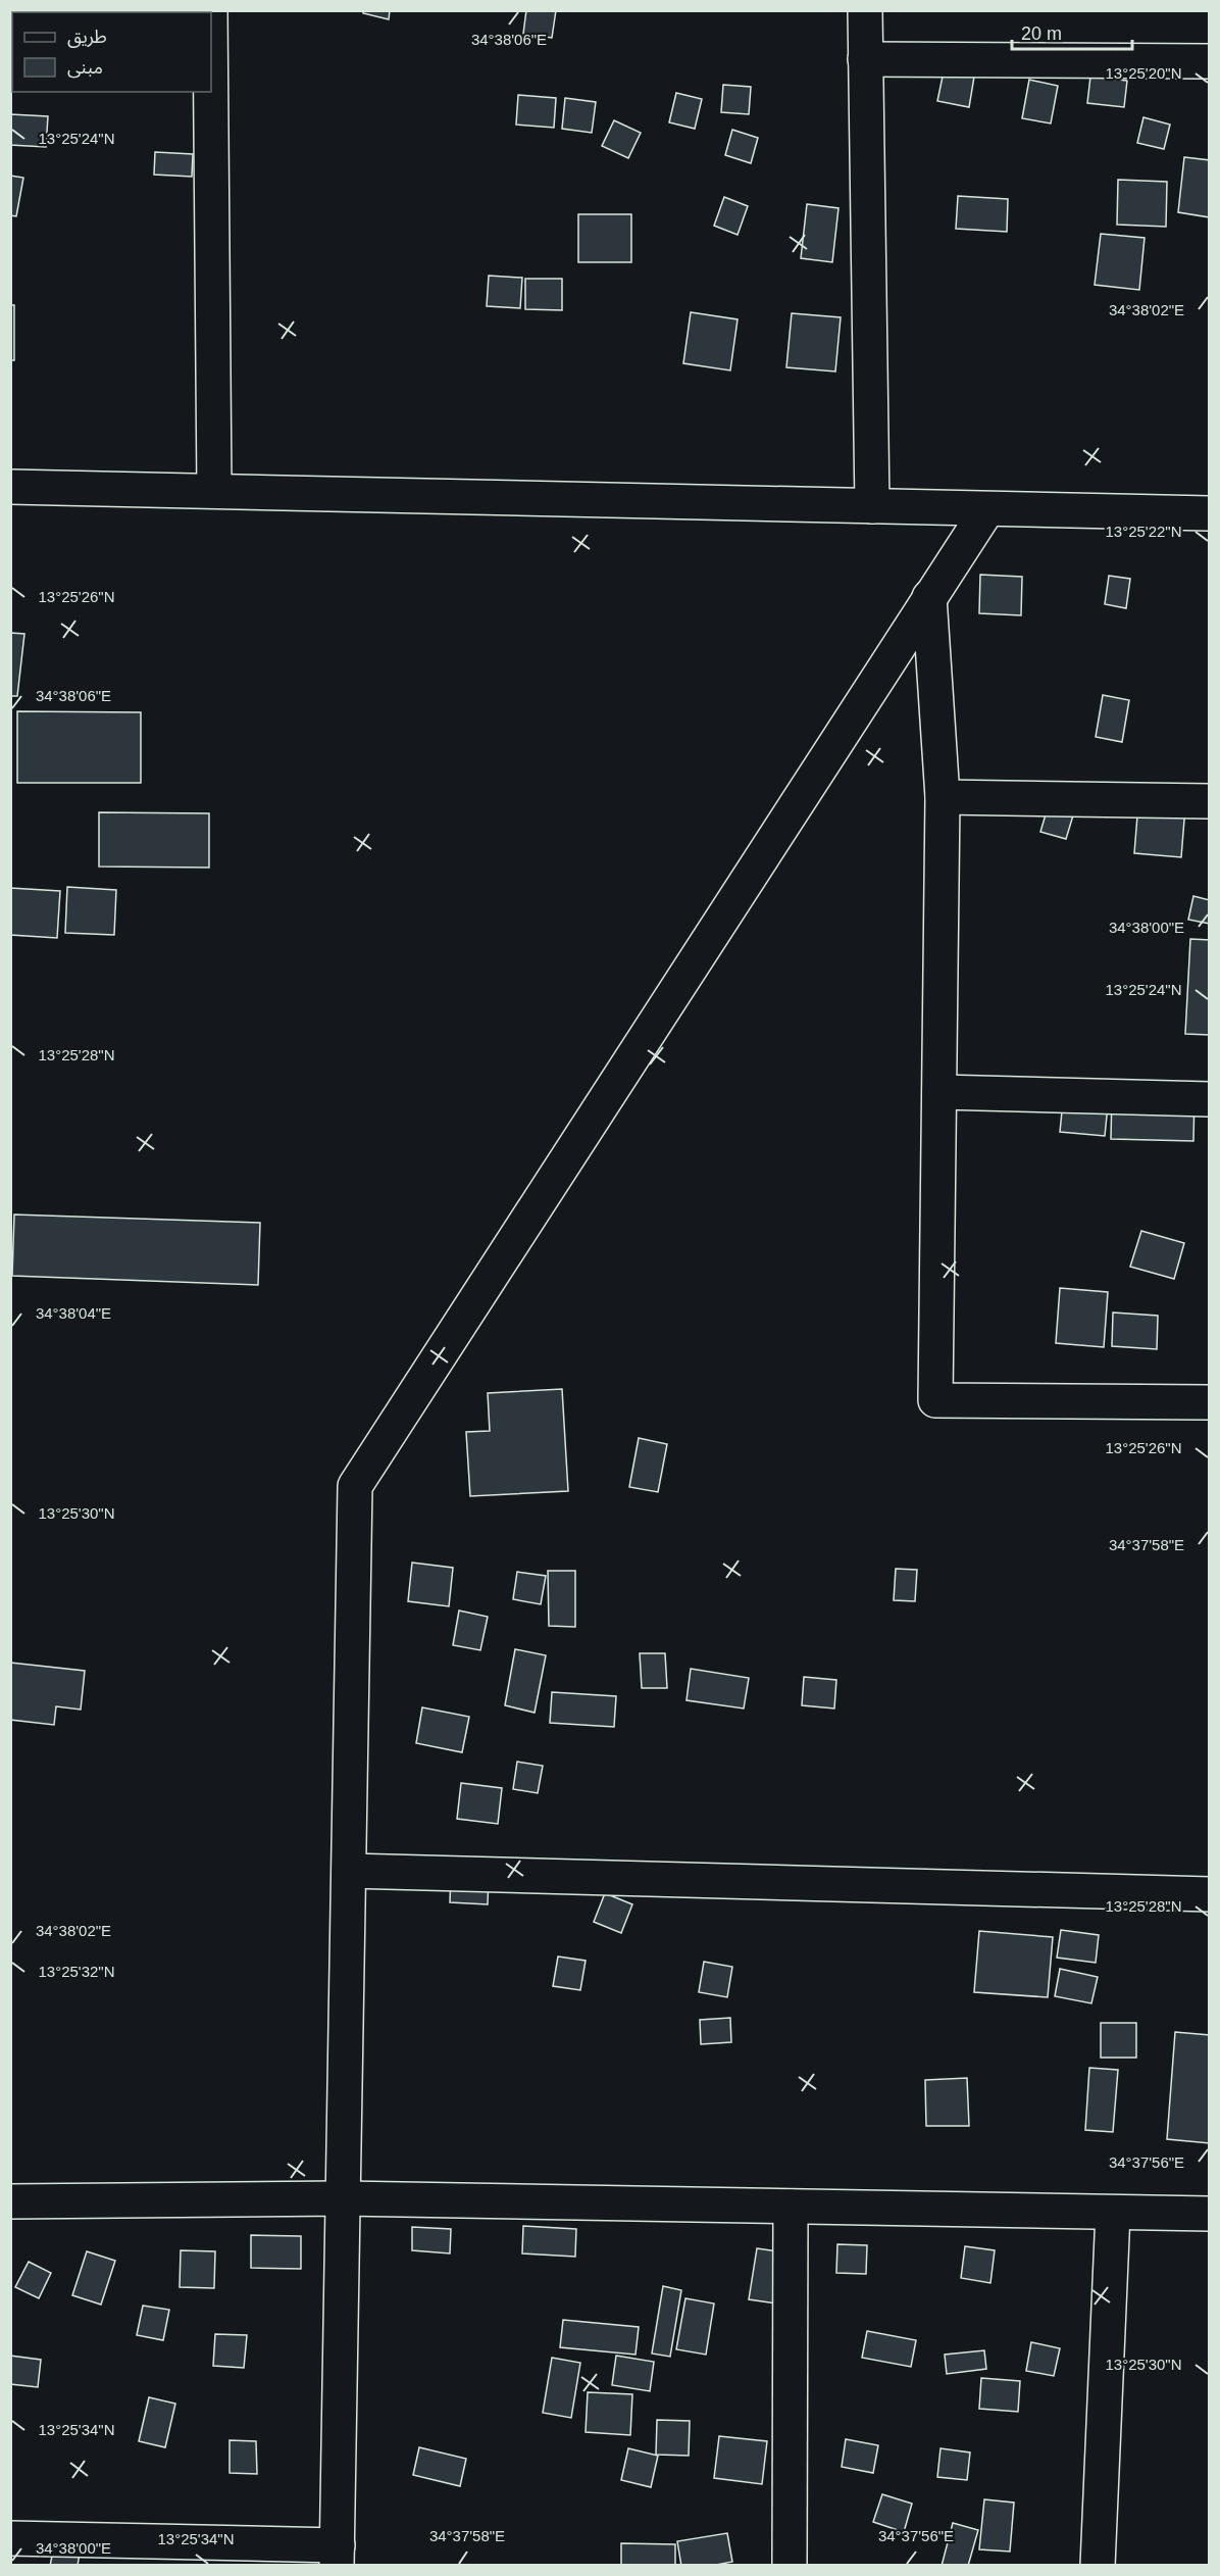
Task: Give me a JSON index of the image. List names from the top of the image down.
{
  "legend": ["طريق", "مبنى"],
  "scale_bar": "20 m",
  "coordinates": [
    "34°38'06\"E",
    "13°25'20\"N",
    "13°25'24\"N",
    "34°38'02\"E",
    "13°25'22\"N",
    "13°25'26\"N",
    "34°38'00\"E",
    "13°25'28\"N",
    "34°38'04\"E",
    "13°25'30\"N",
    "34°37'58\"E",
    "13°25'32\"N",
    "34°37'56\"E",
    "13°25'34\"N"
  ]
}
